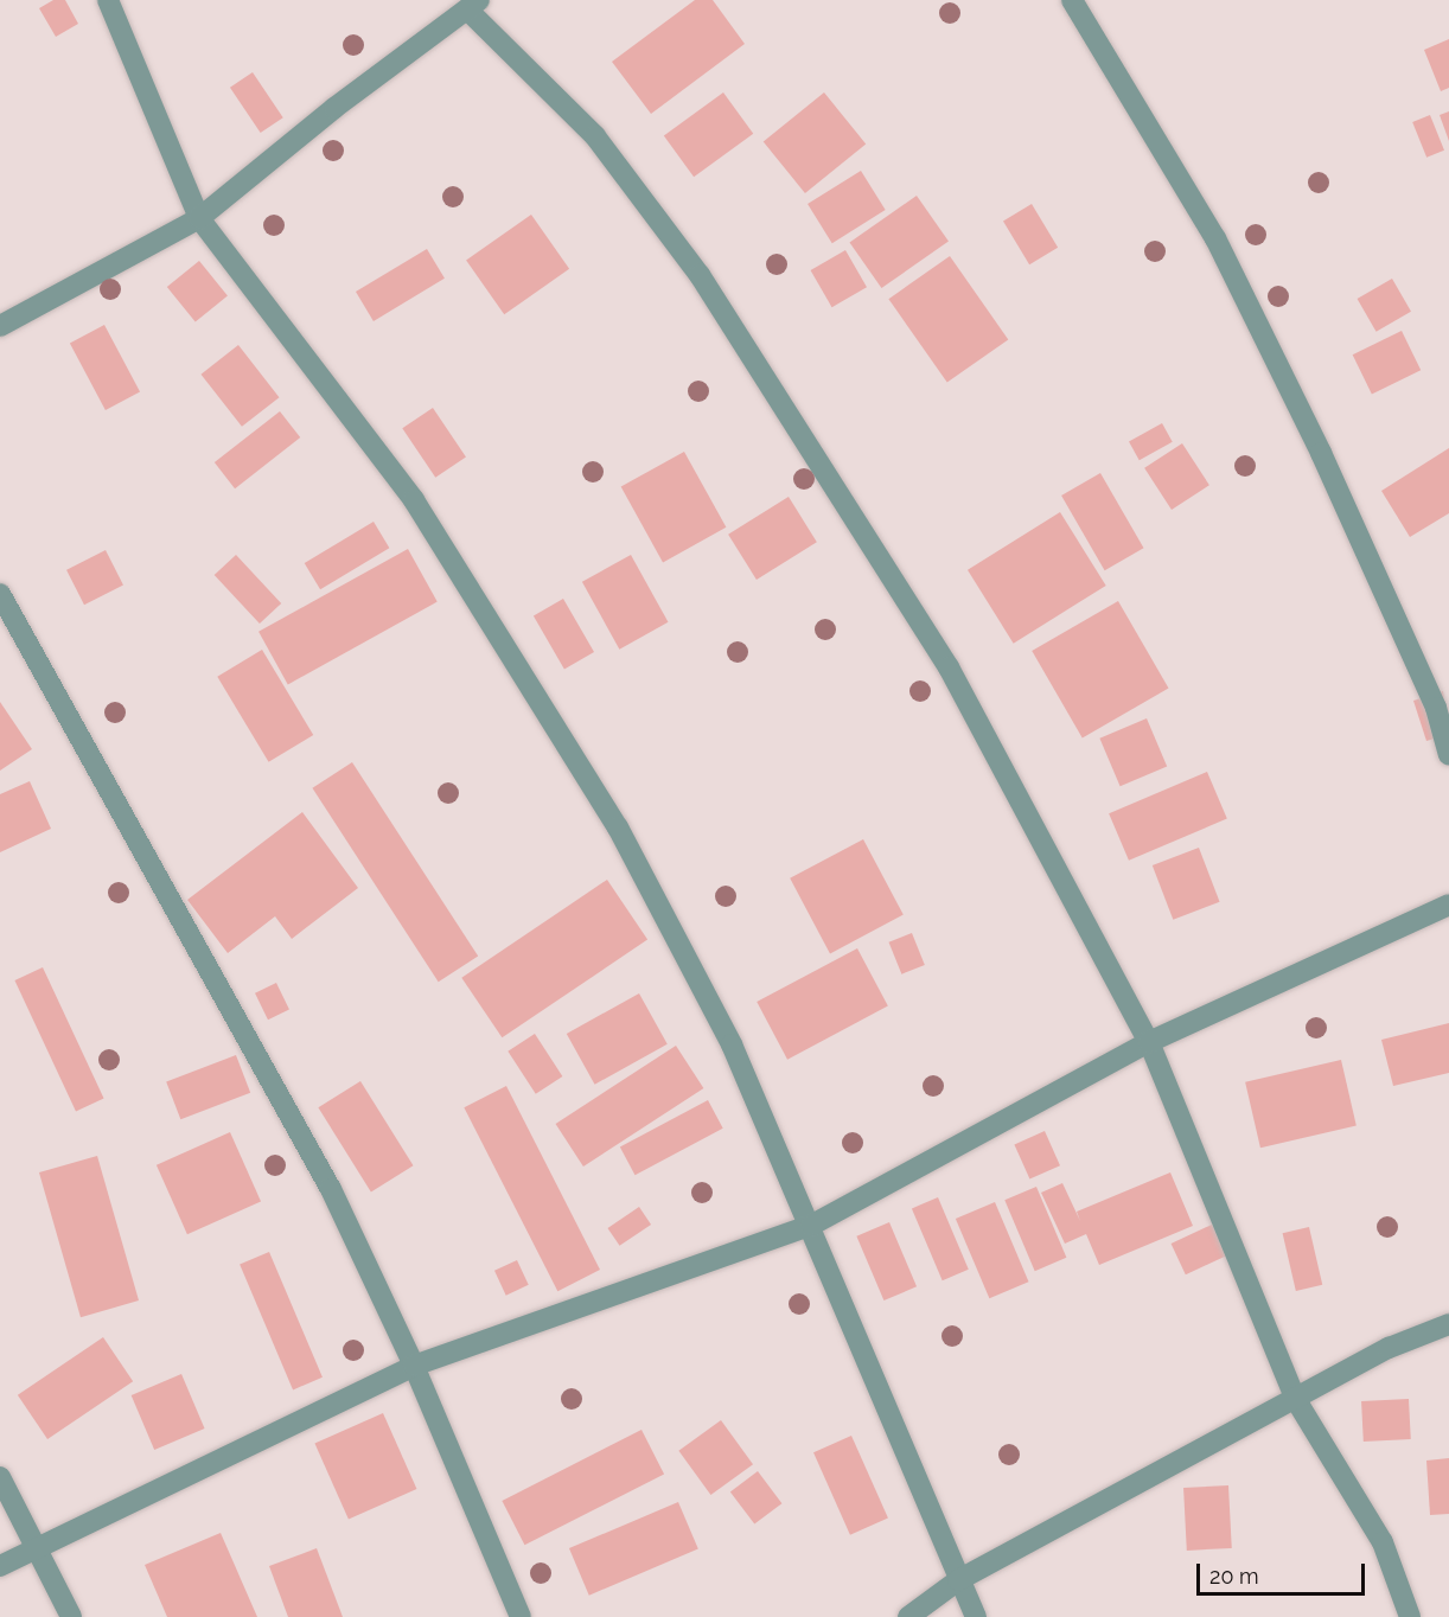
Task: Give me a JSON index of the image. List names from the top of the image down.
{
  "scale_bar": "20 m"
}
